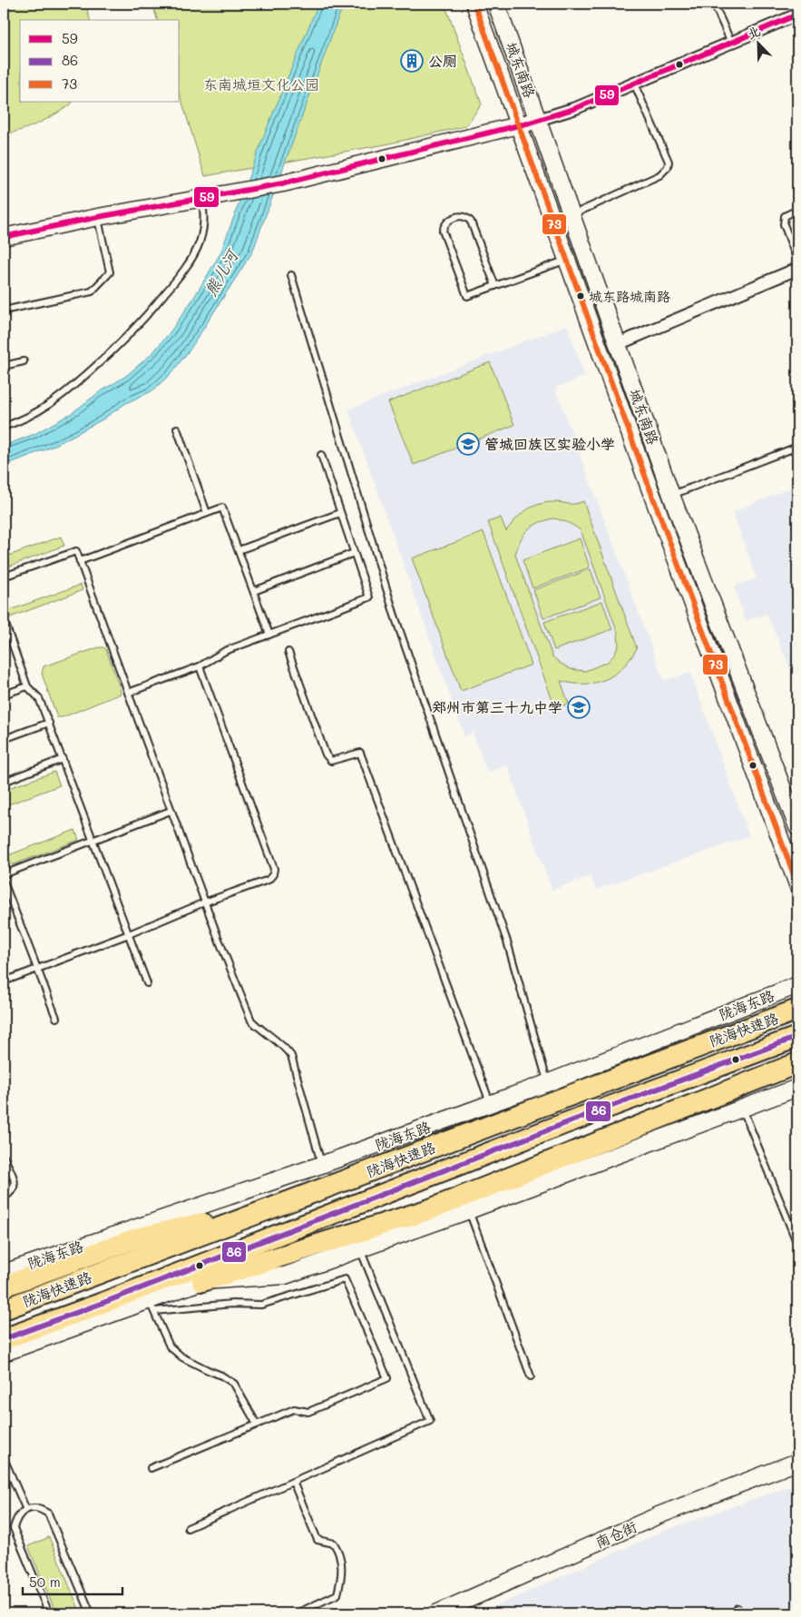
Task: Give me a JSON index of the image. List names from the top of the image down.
{
  "streets": {
    "highway": ["陇海快速路"],
    "street": ["城东南路", "陇海东路", "南仓街"]
  },
  "water": ["熊儿河"],
  "parks": ["东南城垣文化公园"],
  "places": {
    "building": ["公厕"],
    "other": ["城东路城南路"],
    "school or university": ["管城回族区实验小学", "郑州市第三十九中学"]
  },
  "lines": ["transit line 73", "transit line 59", "transit line 86"],
  "legend": ["59", "86", "73"],
  "scale_bar": "50 m",
  "north": "top left"
}
